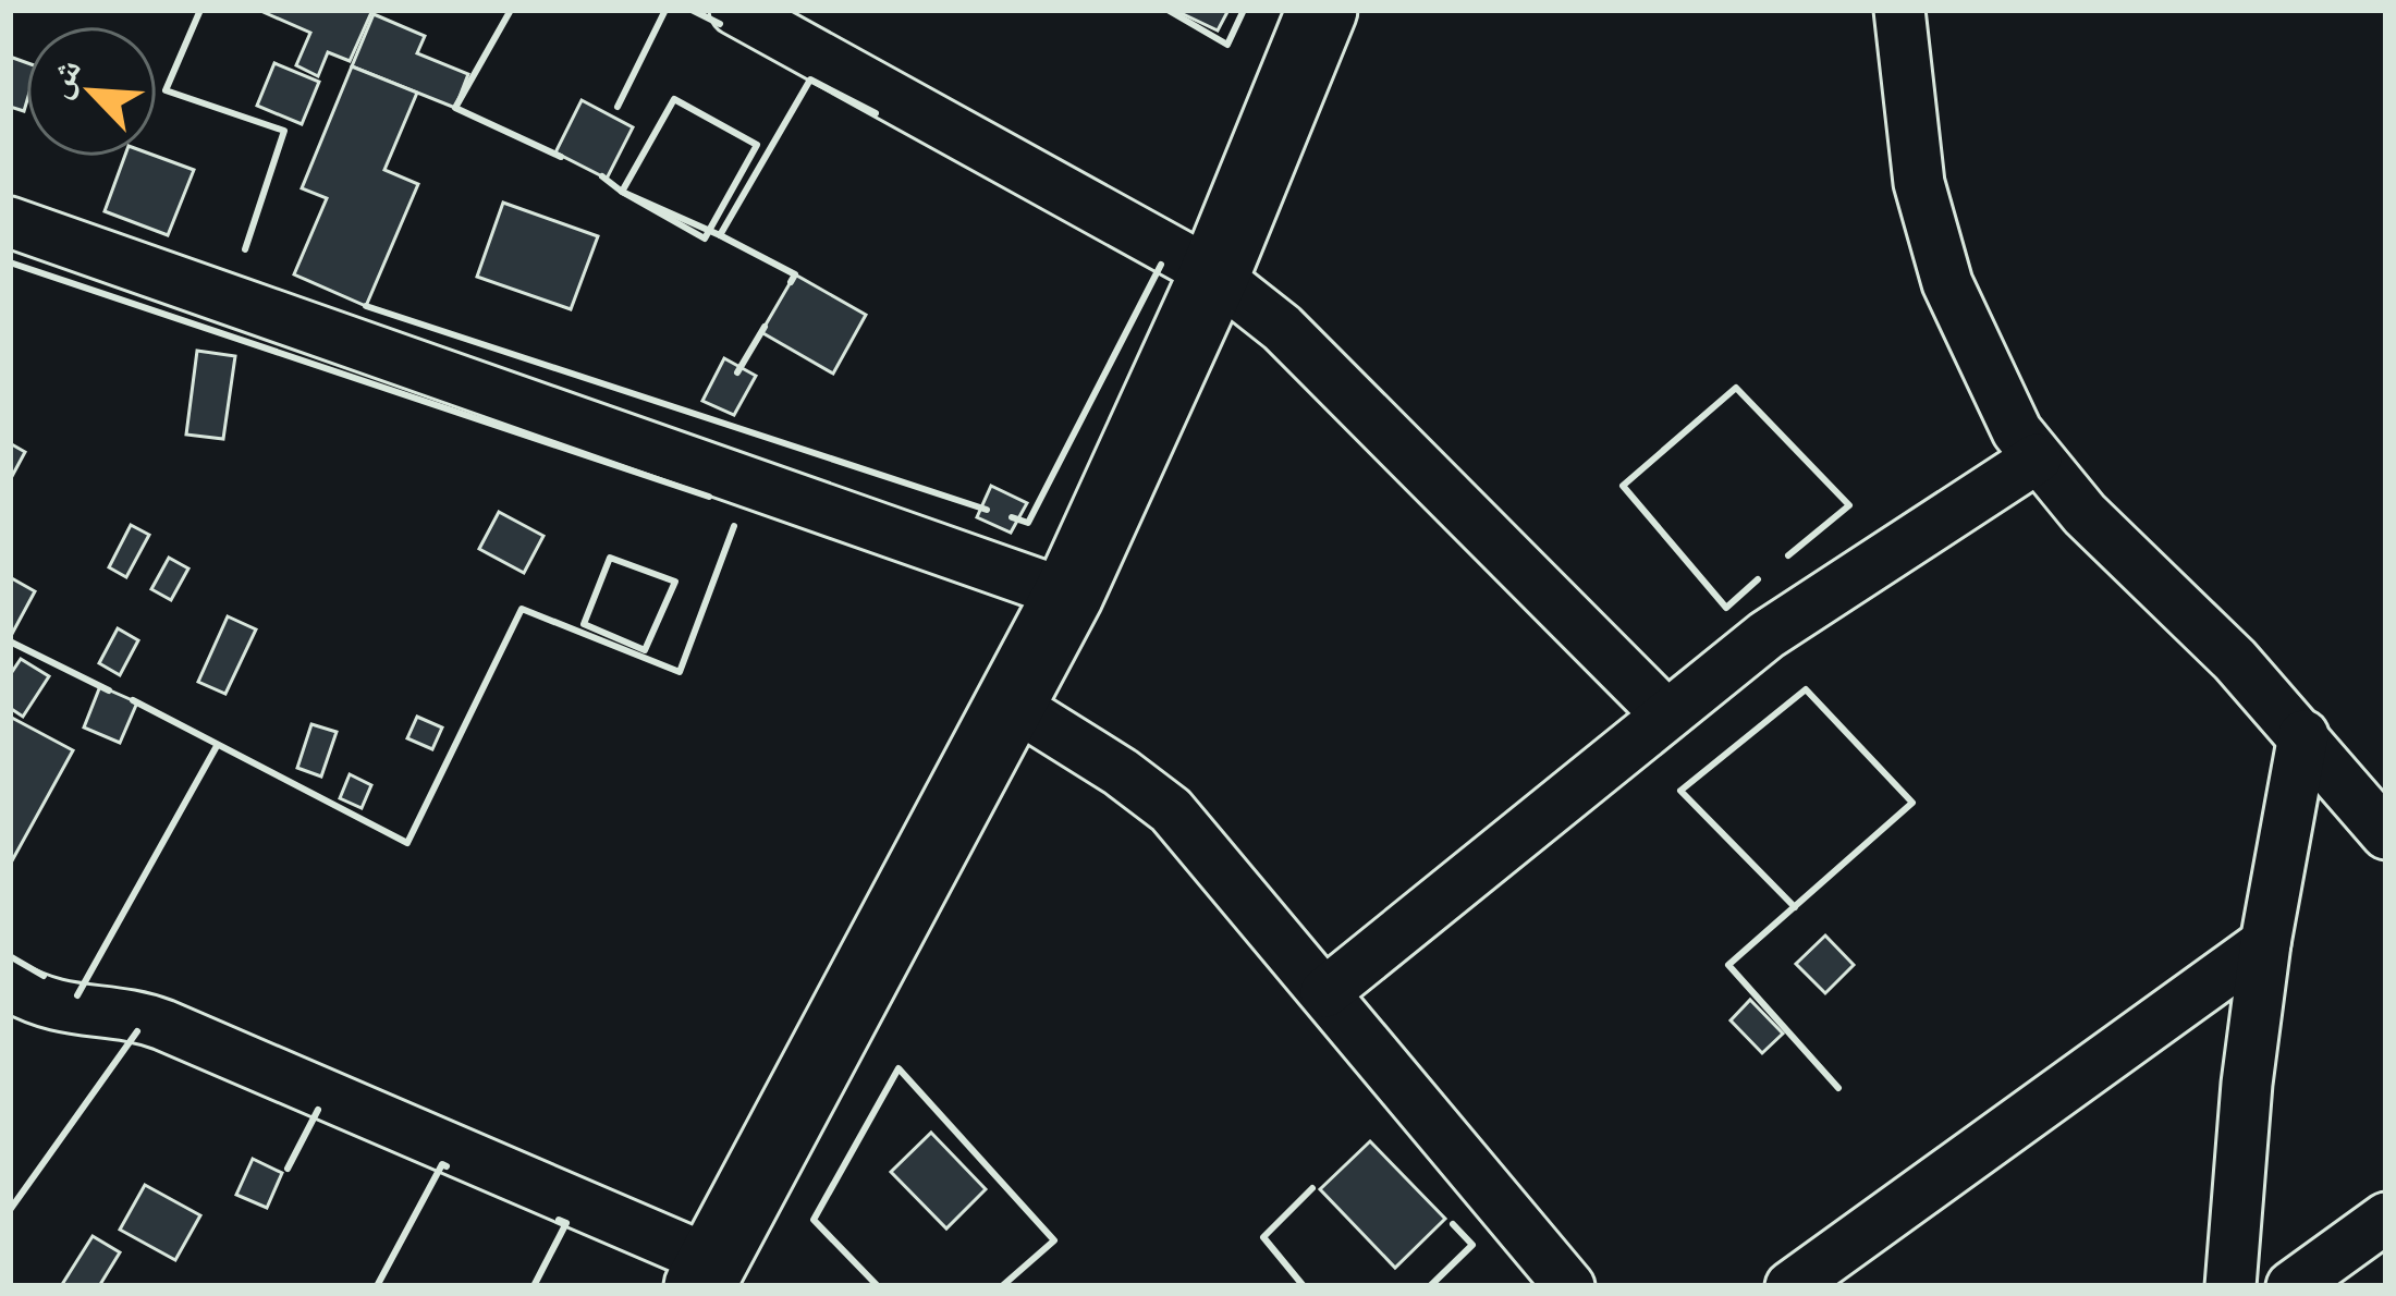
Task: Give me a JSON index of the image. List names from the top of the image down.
{
  "north": "top left"
}
